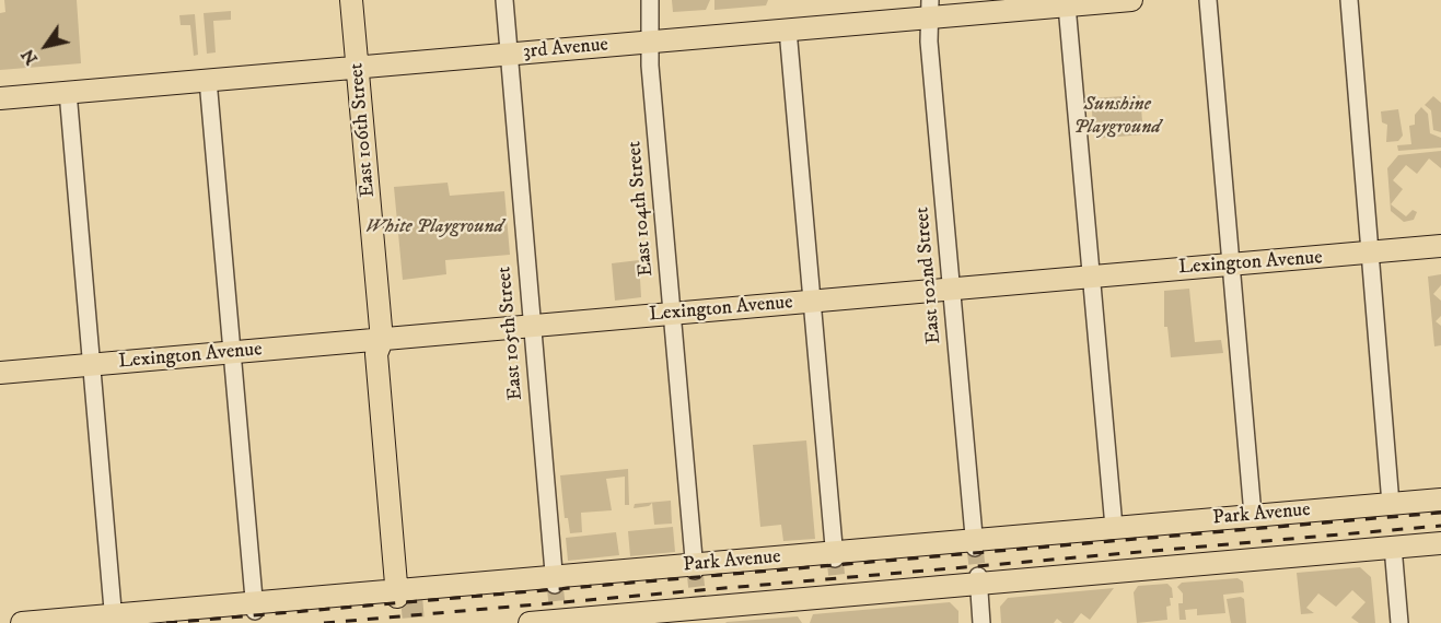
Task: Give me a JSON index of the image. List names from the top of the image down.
{
  "streets": {
    "main road": [
      "3rd Avenue",
      "East 106th Street",
      "Lexington Avenue",
      "Park Avenue"
    ],
    "street": ["East 104th Street", "East 102nd Street", "East 105th Street"]
  },
  "crossings": [
    ["3rd Avenue", "East 106th Street"],
    ["3rd Avenue", "East 104th Street"],
    ["3rd Avenue", "East 102nd Street"],
    ["3rd Avenue", "East 105th Street"],
    ["East 106th Street", "Lexington Avenue"],
    ["East 106th Street", "Park Avenue"],
    ["East 104th Street", "Lexington Avenue"],
    ["East 104th Street", "Park Avenue"],
    ["Lexington Avenue", "East 102nd Street"],
    ["Lexington Avenue", "East 105th Street"],
    ["East 102nd Street", "Park Avenue"],
    ["East 105th Street", "Park Avenue"]
  ],
  "parks": ["Sunshine Playground", "White Playground"],
  "north": "bottom left"
}
